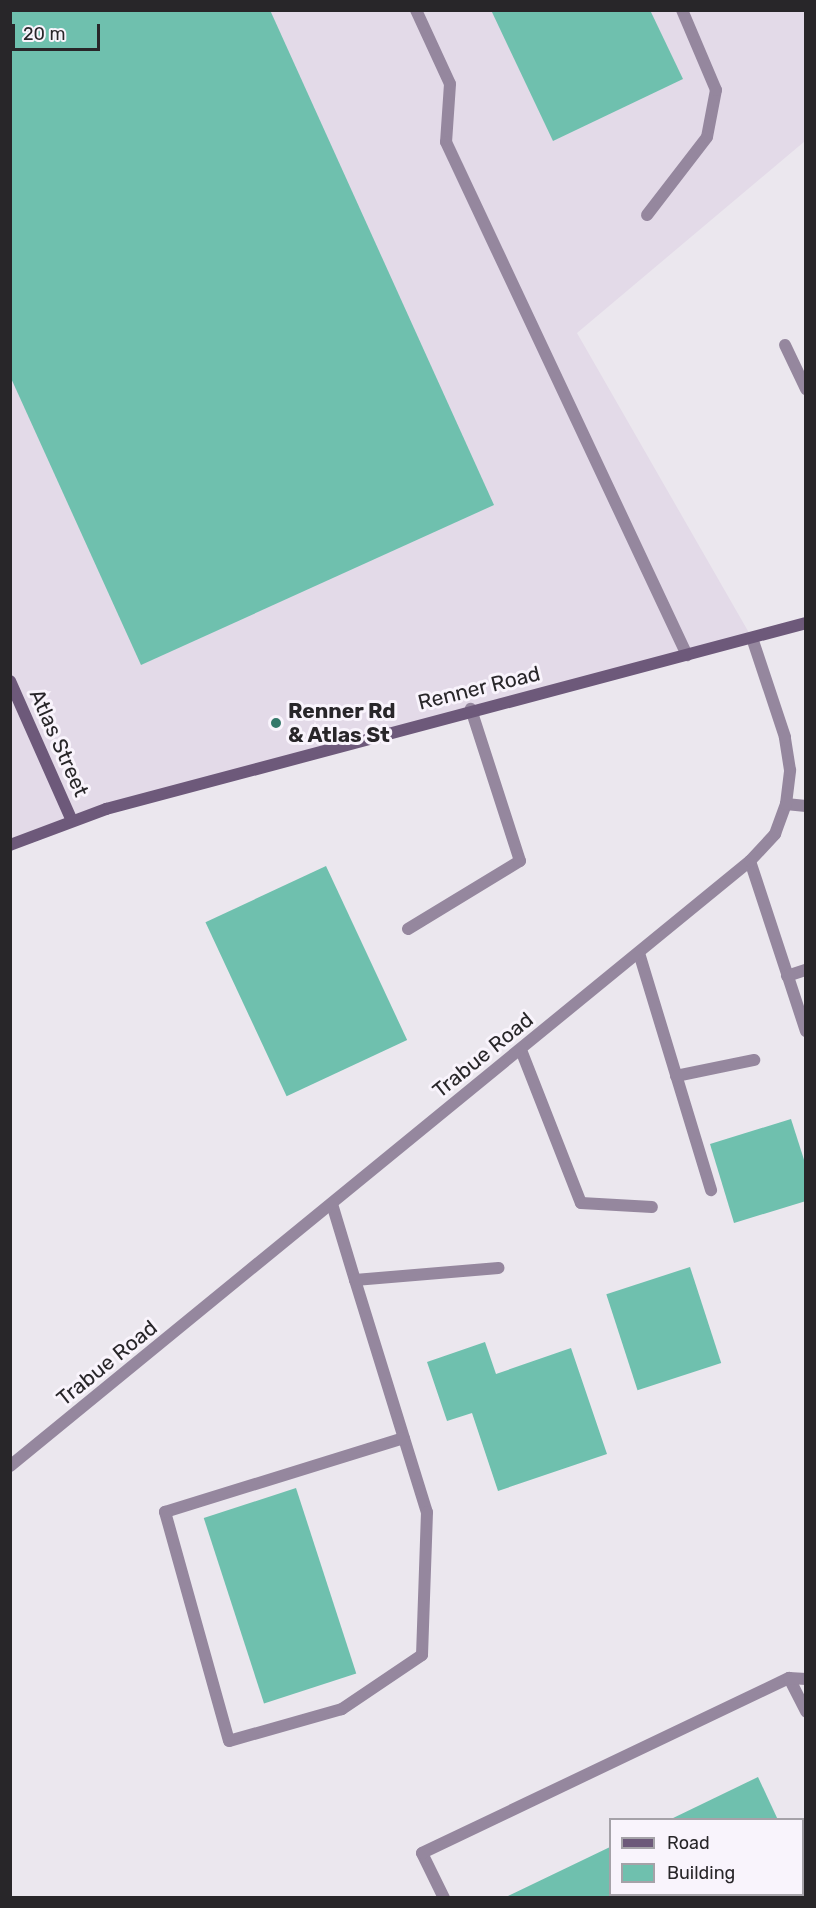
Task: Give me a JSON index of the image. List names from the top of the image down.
{
  "streets": {
    "main road": ["Renner Road", "Atlas Street"],
    "street": ["Trabue Road"]
  },
  "crossings": [
    ["Renner Road", "Atlas Street"],
    ["Renner Road", "Trabue Road"]
  ],
  "places": ["Renner Rd & Atlas St"],
  "legend": ["Road", "Building"],
  "scale_bar": "20 m"
}
